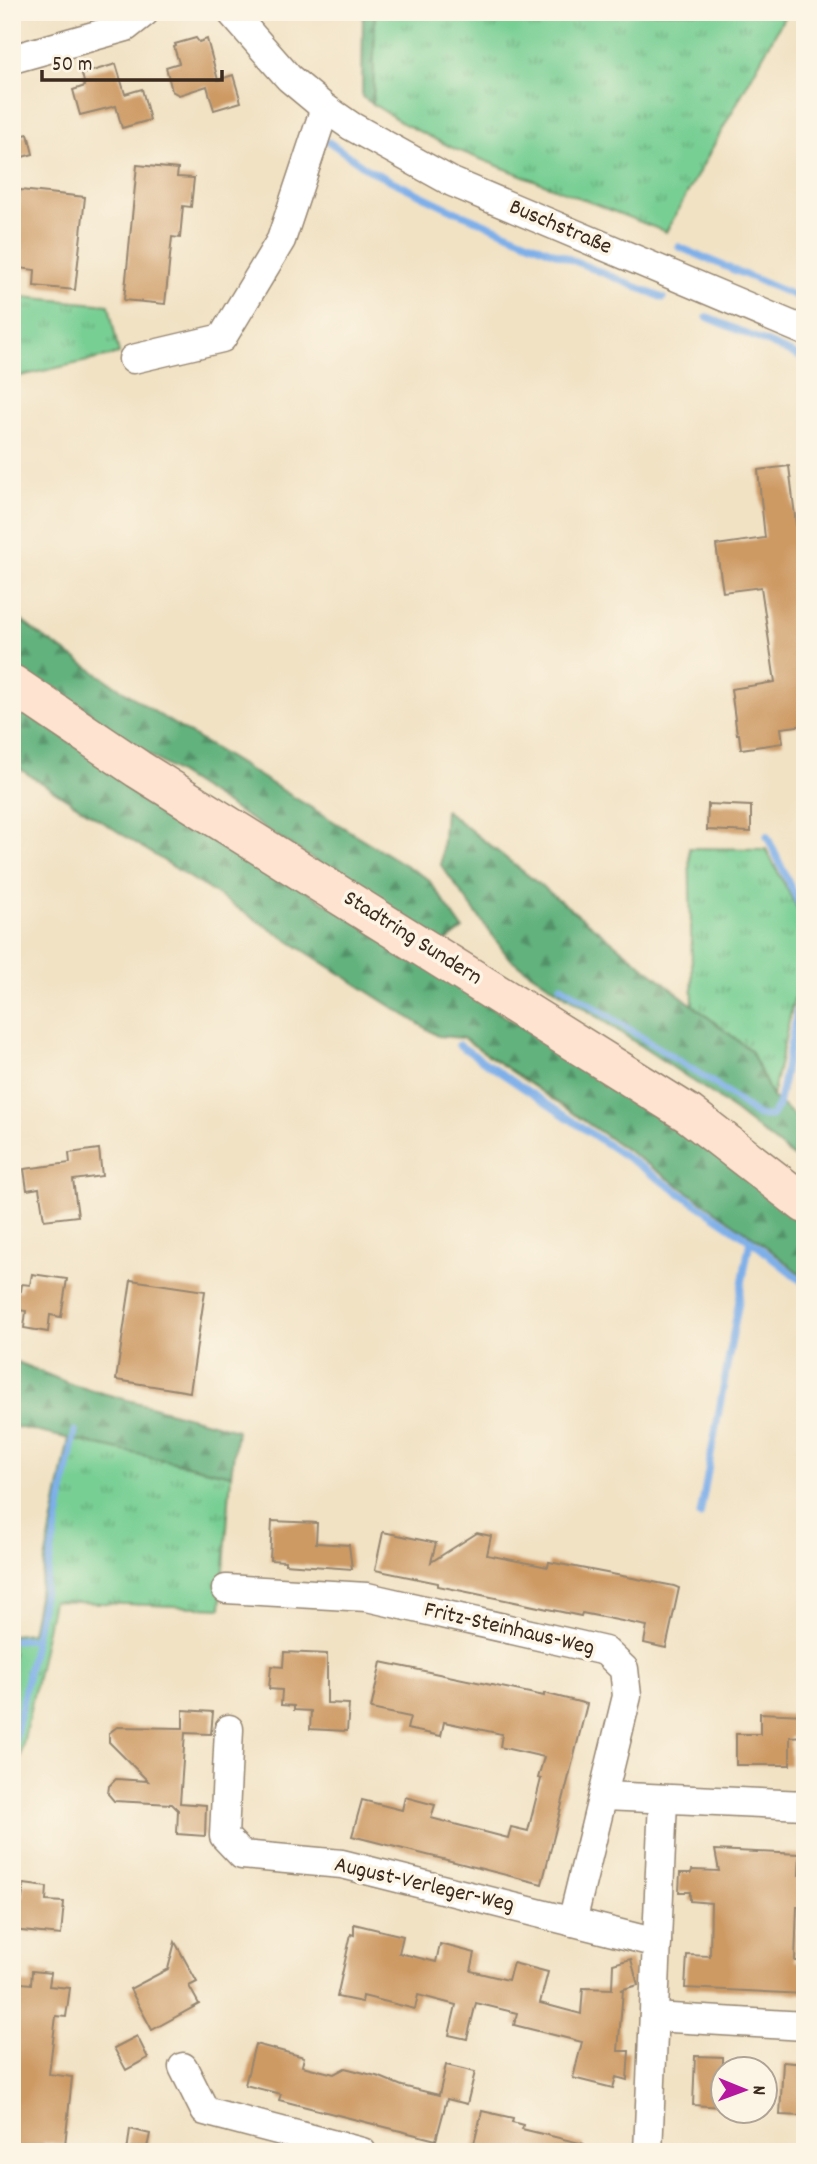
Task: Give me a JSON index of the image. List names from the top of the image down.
{
  "streets": {
    "main road": ["Stadtring Sundern"],
    "street": ["Buschstraße", "Fritz-Steinhaus-Weg", "August-Verleger-Weg"]
  },
  "crossings": [
    ["Fritz-Steinhaus-Weg", "August-Verleger-Weg"]
  ],
  "scale_bar": "50 m",
  "north": "right"
}
